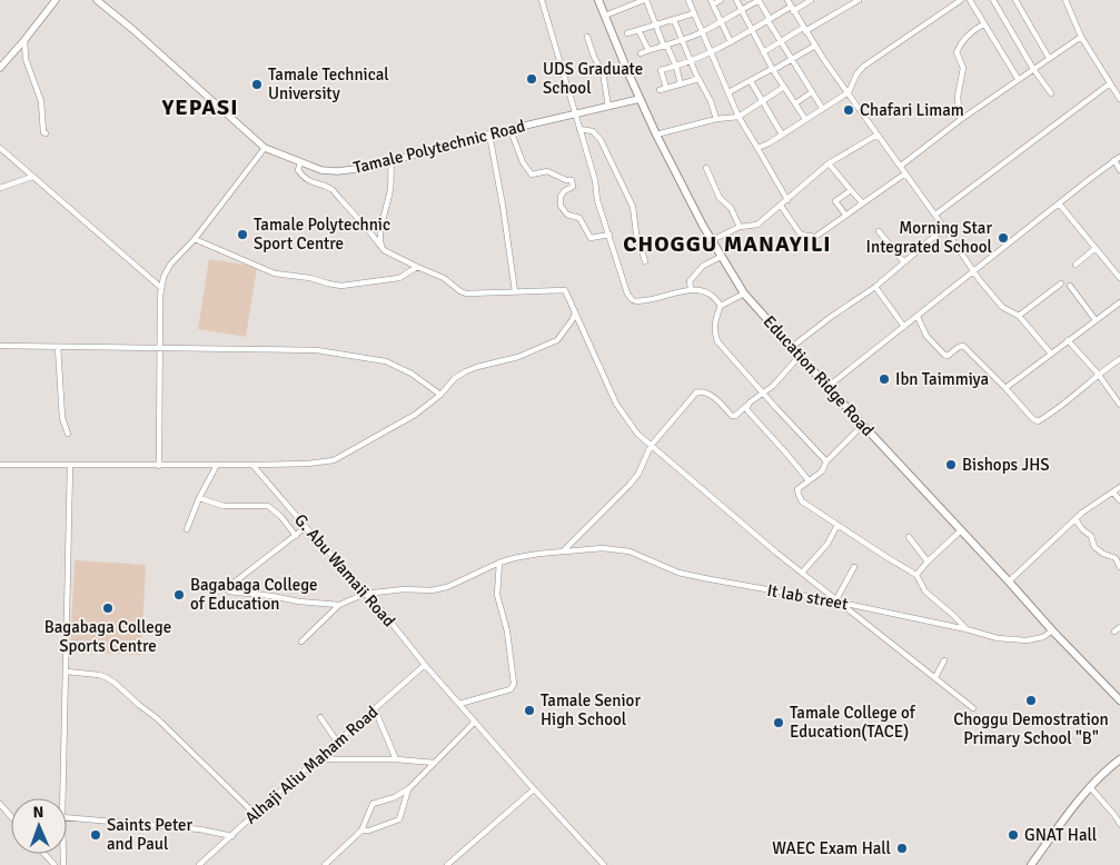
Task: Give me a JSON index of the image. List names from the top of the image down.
{
  "streets": {
    "main road": ["Education Ridge Road"],
    "street": [
      "Tamale Polytechnic Road",
      "G. Abu Wamaii Road",
      "It lab street",
      "Alhaji Aliu Maham Road"
    ]
  },
  "crossings": [
    ["Tamale Polytechnic Road", "Education Ridge Road"],
    ["Education Ridge Road", "It lab street"],
    ["G. Abu Wamaii Road", "It lab street"],
    ["G. Abu Wamaii Road", "Alhaji Aliu Maham Road"]
  ],
  "districts": ["YEPASI", "CHOGGU MANAYILI"],
  "places": [
    "UDS Graduate School",
    "Tamale Technical University",
    "Chafari Limam",
    "Tamale Polytechnic Sport Centre",
    "Morning Star Integrated School",
    "Ibn Taimmiya",
    "Bishops JHS",
    "Bagabaga College of Education",
    "Bagabaga College Sports Centre",
    "Choggu Demostration Primary School \"B\"",
    "Tamale Senior High School",
    "Tamale College of Education(TACE)",
    "Saints Peter and Paul",
    "GNAT Hall",
    "WAEC Exam Hall"
  ],
  "north": "top"
}
